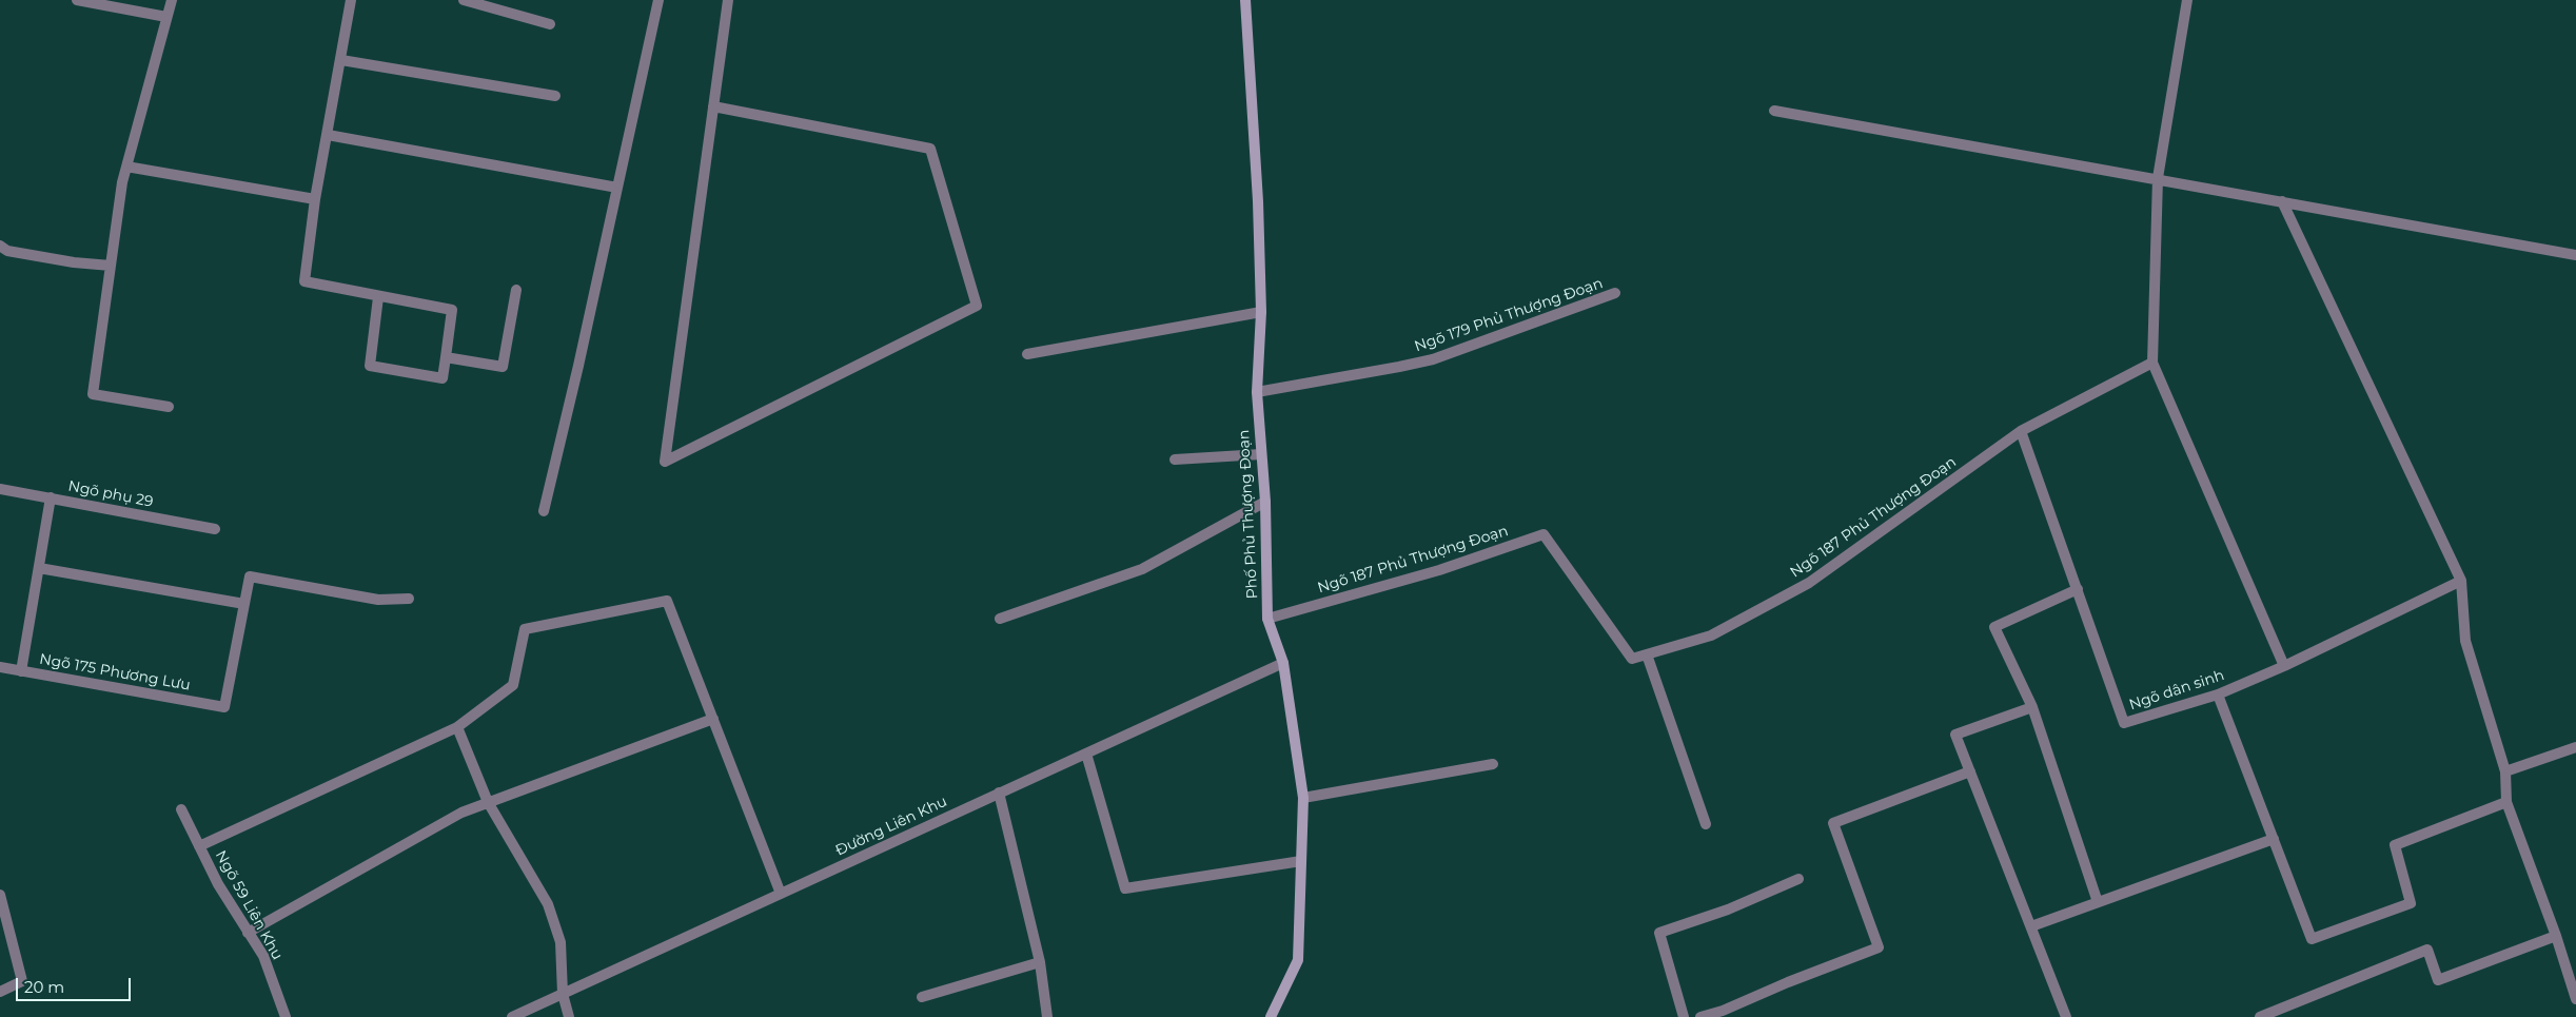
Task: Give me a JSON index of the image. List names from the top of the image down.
{
  "streets": {
    "main road": ["Phố Phủ Thượng Đoạn"],
    "lane": [
      "Ngõ 179 Phủ Thượng Đoạn",
      "Ngõ phụ 29",
      "Ngõ 187 Phủ Thượng Đoạn",
      "Ngõ 175 Phương Lưu",
      "Ngõ dân sinh",
      "Đường Liên Khu",
      "Ngõ 59 Liên Khu"
    ]
  },
  "crossings": [
    ["Ngõ 179 Phủ Thượng Đoạn", "Phố Phủ Thượng Đoạn"],
    ["Phố Phủ Thượng Đoạn", "Ngõ 187 Phủ Thượng Đoạn"],
    ["Phố Phủ Thượng Đoạn", "Đường Liên Khu"],
    ["Ngõ 187 Phủ Thượng Đoạn", "Ngõ dân sinh"]
  ],
  "scale_bar": "20 m"
}
